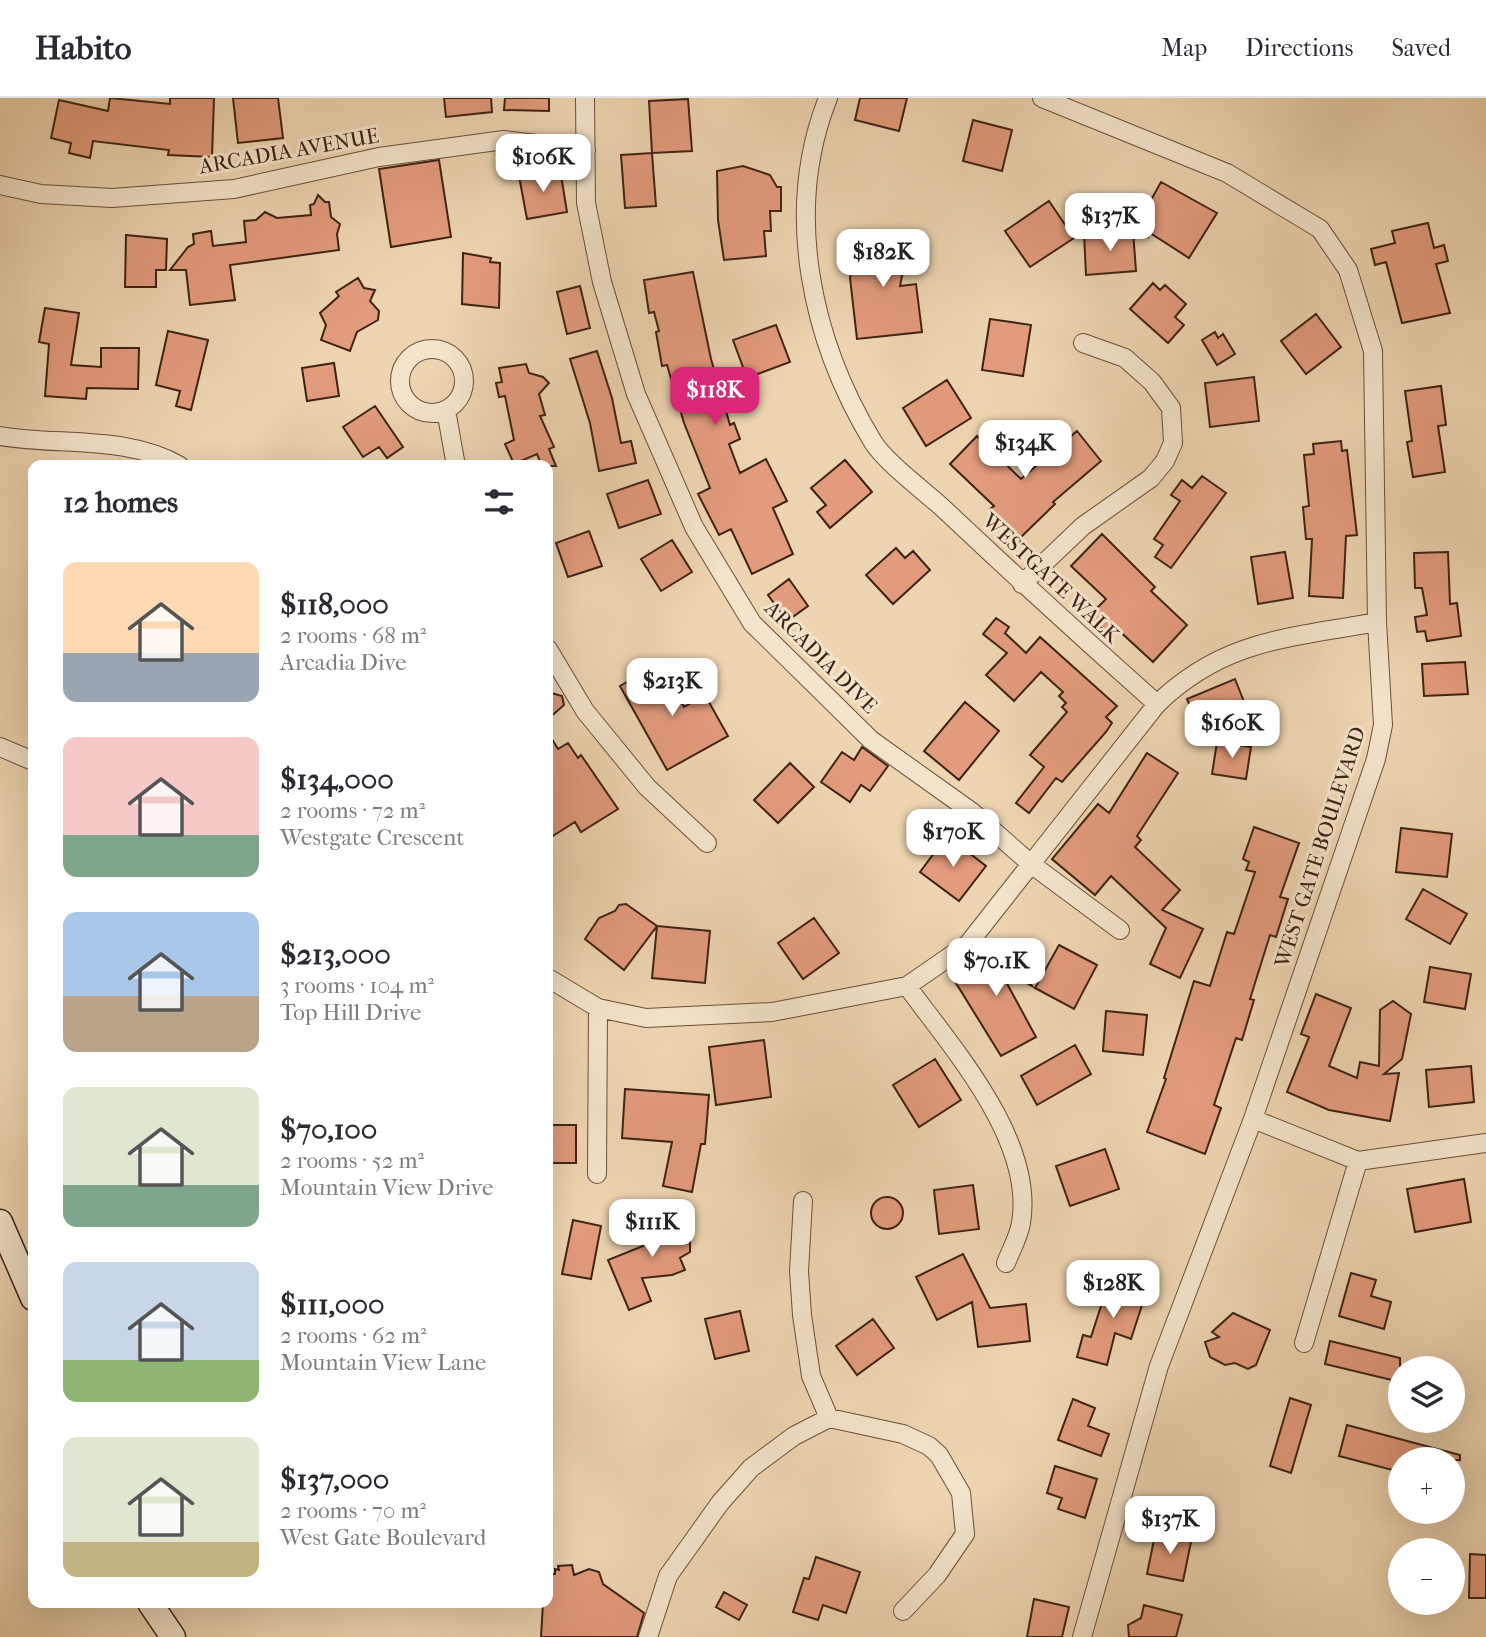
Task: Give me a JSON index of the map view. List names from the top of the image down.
{
  "streets": {
    "street": [
      "ARCADIA AVENUE",
      "WESTGATE WALK",
      "ARCADIA DIVE",
      "WEST GATE BOULEVARD"
    ]
  },
  "crossings": [
    ["ARCADIA AVENUE", "ARCADIA DIVE"]
  ],
  "page": {
    "header": "Habito",
    "nav": ["Map", "Directions", "Saved"],
    "price": [
      "$106K",
      "$137K",
      "$182K",
      "$118K",
      "$134K",
      "$213K",
      "$160K",
      "$170K",
      "$70.1K",
      "$111K",
      "$128K",
      "$137K"
    ],
    "heading": "12 homes",
    "list": [
      {
        "name": "$118,000",
        "note": "2 rooms · 68 m² · Arcadia Dive"
      },
      {
        "name": "$134,000",
        "note": "2 rooms · 72 m² · Westgate Crescent"
      },
      {
        "name": "$213,000",
        "note": "3 rooms · 104 m² · Top Hill Drive"
      },
      {
        "name": "$70,100",
        "note": "2 rooms · 52 m² · Mountain View Drive"
      },
      {
        "name": "$111,000",
        "note": "2 rooms · 62 m² · Mountain View Lane"
      },
      {
        "name": "$137,000",
        "note": "2 rooms · 70 m² · West Gate Boulevard"
      }
    ],
    "map_buttons": ["+", "−"]
  }
}
